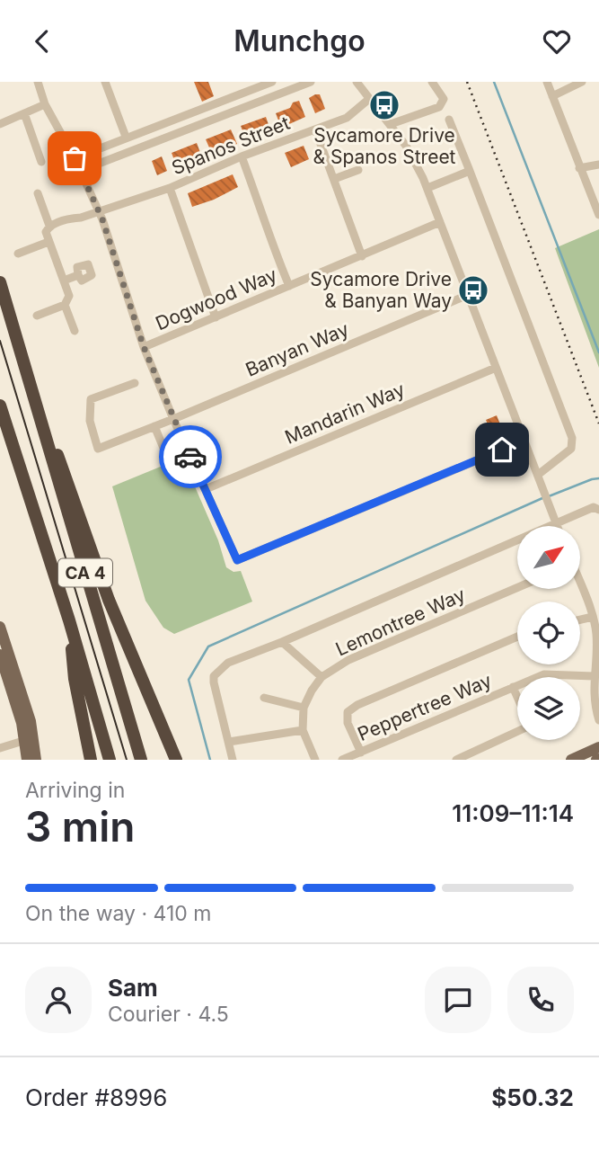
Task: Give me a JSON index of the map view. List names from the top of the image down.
{
  "streets": {
    "highway": ["CA 4"],
    "street": [
      "Spanos Street",
      "Dogwood Way",
      "Banyan Way",
      "Mandarin Way",
      "Lemontree Way",
      "Peppertree Way"
    ]
  },
  "places": {
    "bus stop": ["Sycamore Drive & Spanos Street", "Sycamore Drive & Banyan Way"]
  },
  "north": "top right",
  "page": {
    "header": "Munchgo",
    "heading": ["3 min", "Arriving in", "11:09–11:14"],
    "panel": [
      "Sam",
      "Courier · 4.5",
      "Order #8996",
      "$50.32"
    ],
    "bar": "On the way · 410 m"
  }
}
